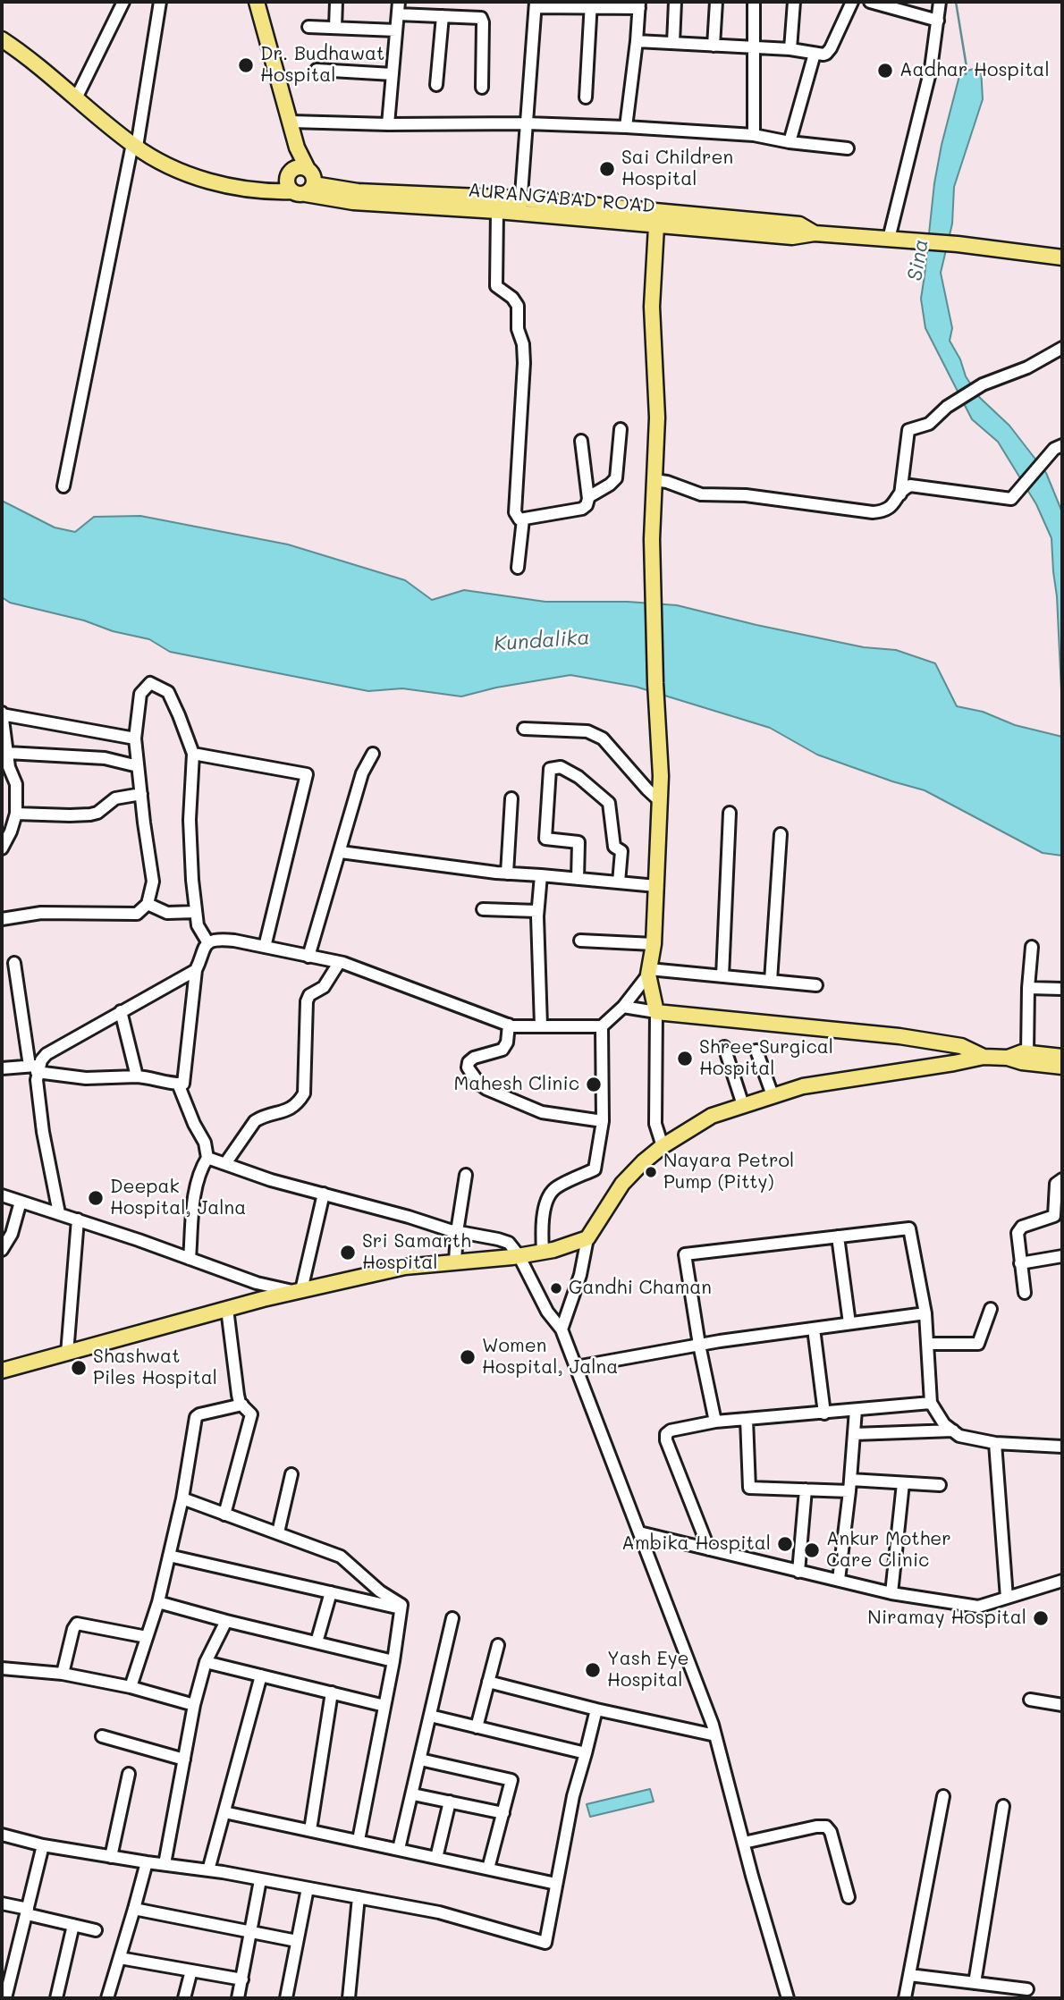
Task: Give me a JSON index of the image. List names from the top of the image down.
{
  "streets": {
    "main road": ["AURANGABAD ROAD"]
  },
  "water": ["Sina", "Kundalika"],
  "places": [
    "Dr. Budhawat Hospital",
    "Aadhar Hospital",
    "Sai Children Hospital",
    "Shree Surgical Hospital",
    "Mahesh Clinic",
    "Nayara Petrol Pump (Pitty)",
    "Deepak Hospital, Jalna",
    "Sri Samarth Hospital",
    "Gandhi Chaman",
    "Women Hospital, Jalna",
    "Shashwat Piles Hospital",
    "Ambika Hospital",
    "Ankur Mother Care Clinic",
    "Niramay Hospital",
    "Yash Eye Hospital"
  ]
}
